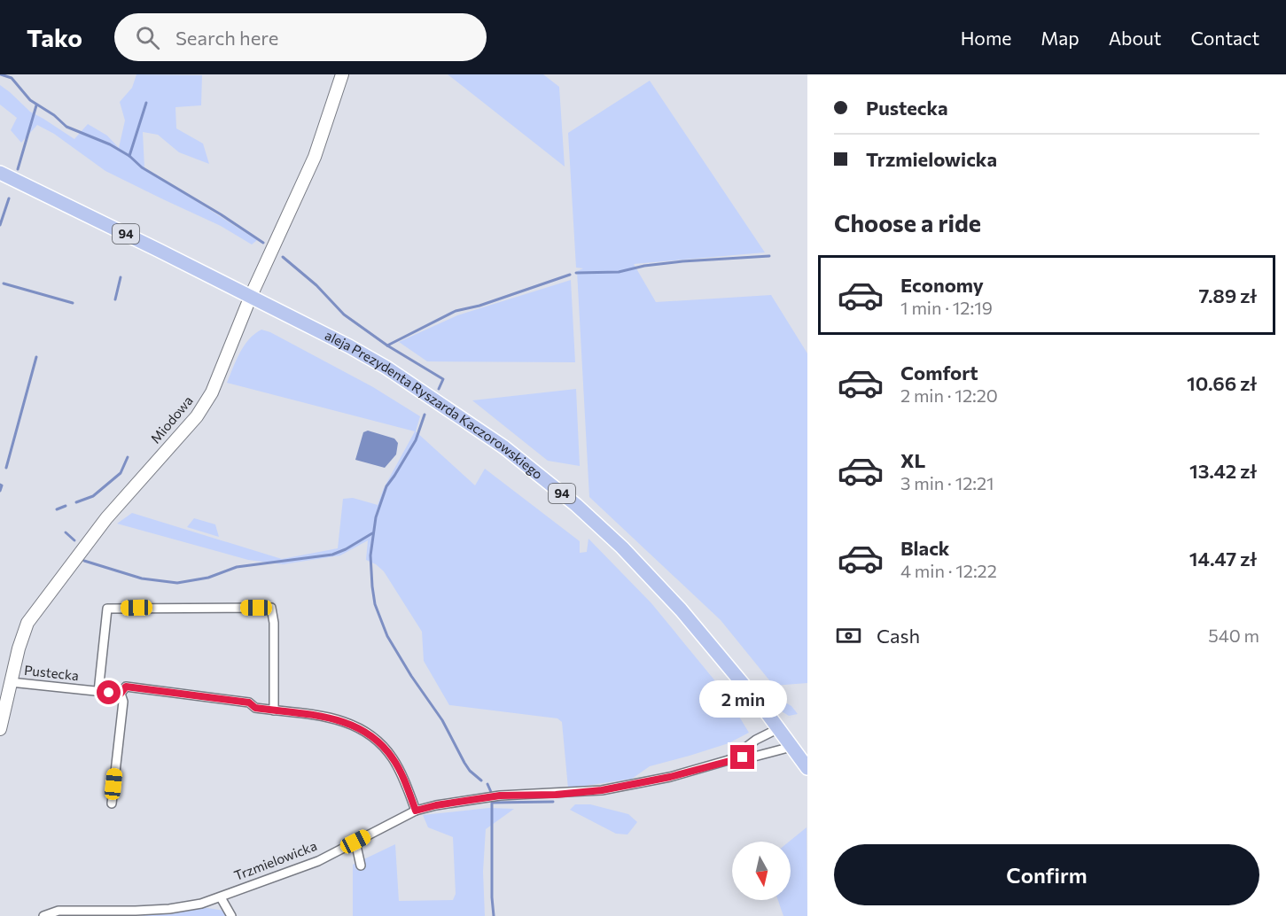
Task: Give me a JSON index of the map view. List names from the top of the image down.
{
  "streets": {
    "main road": ["94", "aleja Prezydenta Ryszarda Kaczorowskiego"],
    "street": ["Miodowa", "Pustecka", "Trzmielowicka"]
  },
  "crossings": [
    ["aleja Prezydenta Ryszarda Kaczorowskiego", "Miodowa"],
    ["aleja Prezydenta Ryszarda Kaczorowskiego", "Trzmielowicka"],
    ["Miodowa", "Pustecka"],
    ["Pustecka", "Trzmielowicka"]
  ],
  "north": "bottom",
  "page": {
    "header": "Tako",
    "search": "Search here",
    "nav": [
      "Home",
      "Map",
      "About",
      "Contact"
    ],
    "banner": ["Pustecka", "Trzmielowicka"],
    "heading": "Choose a ride",
    "list": [
      {
        "name": "Economy",
        "note": "1 min · 12:19",
        "value": "7.89 zł"
      },
      {
        "name": "Comfort",
        "note": "2 min · 12:20",
        "value": "10.66 zł"
      },
      {
        "name": "XL",
        "note": "3 min · 12:21",
        "value": "13.42 zł"
      },
      {
        "name": "Black",
        "note": "4 min · 12:22",
        "value": "14.47 zł"
      }
    ],
    "pay": ["Cash", "540 m"],
    "bubble": "2 min",
    "buttons": "Confirm"
  }
}
